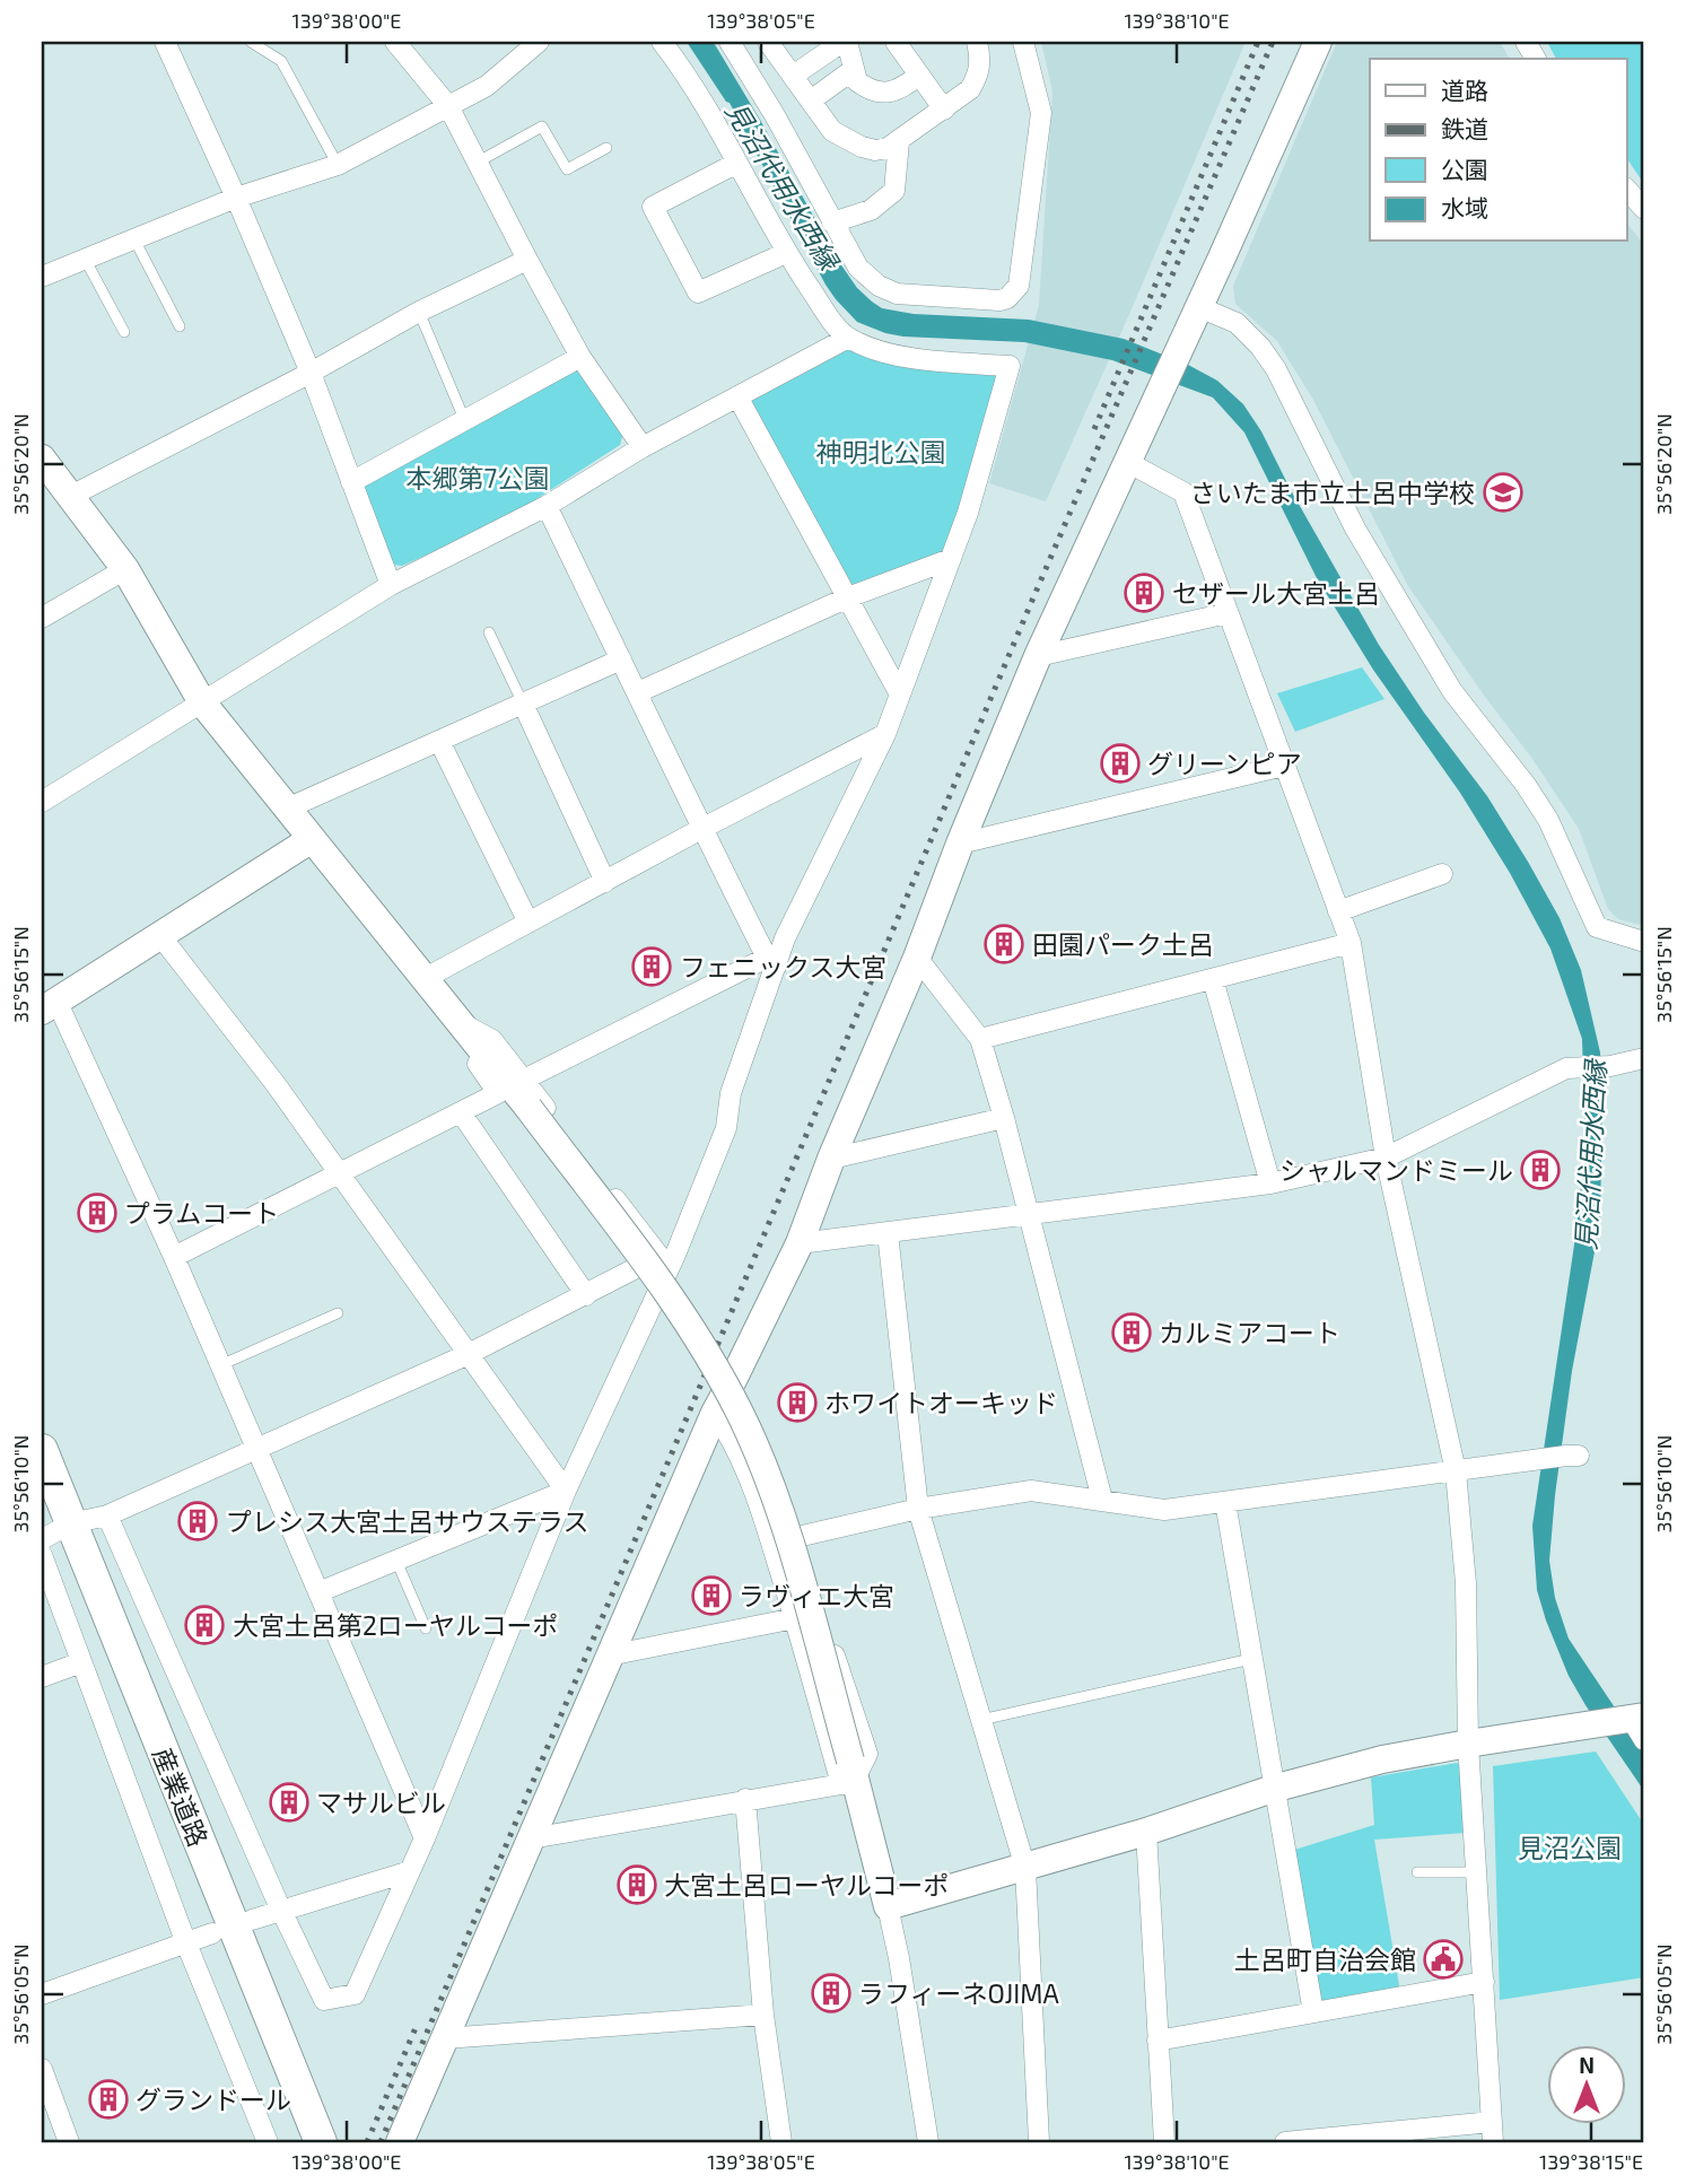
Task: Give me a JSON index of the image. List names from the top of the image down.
{
  "streets": {
    "main road": ["産業道路"]
  },
  "water": ["見沼代用水西縁"],
  "parks": ["神明北公園", "本郷第7公園", "見沼公園"],
  "places": {
    "school or university": ["さいたま市立土呂中学校"],
    "building": [
      "セザール大宮土呂",
      "グリーンピア",
      "田園パーク土呂",
      "フェニックス大宮",
      "シャルマンドミール",
      "プラムコート",
      "カルミアコート",
      "ホワイトオーキッド",
      "プレシス大宮土呂サウステラス",
      "ラヴィエ大宮",
      "大宮土呂第2ローヤルコーポ",
      "マサルビル",
      "大宮土呂ローヤルコーポ",
      "ラフィーネOJIMA",
      "グランドール"
    ],
    "public building": ["土呂町自治会館"]
  },
  "legend": [
    "道路",
    "鉄道",
    "公園",
    "水域"
  ],
  "north": "top",
  "coordinates": [
    "139°38'00\"E",
    "139°38'05\"E",
    "139°38'10\"E",
    "35°56'20\"N",
    "35°56'15\"N",
    "35°56'10\"N",
    "35°56'05\"N",
    "139°38'15\"E"
  ]
}
